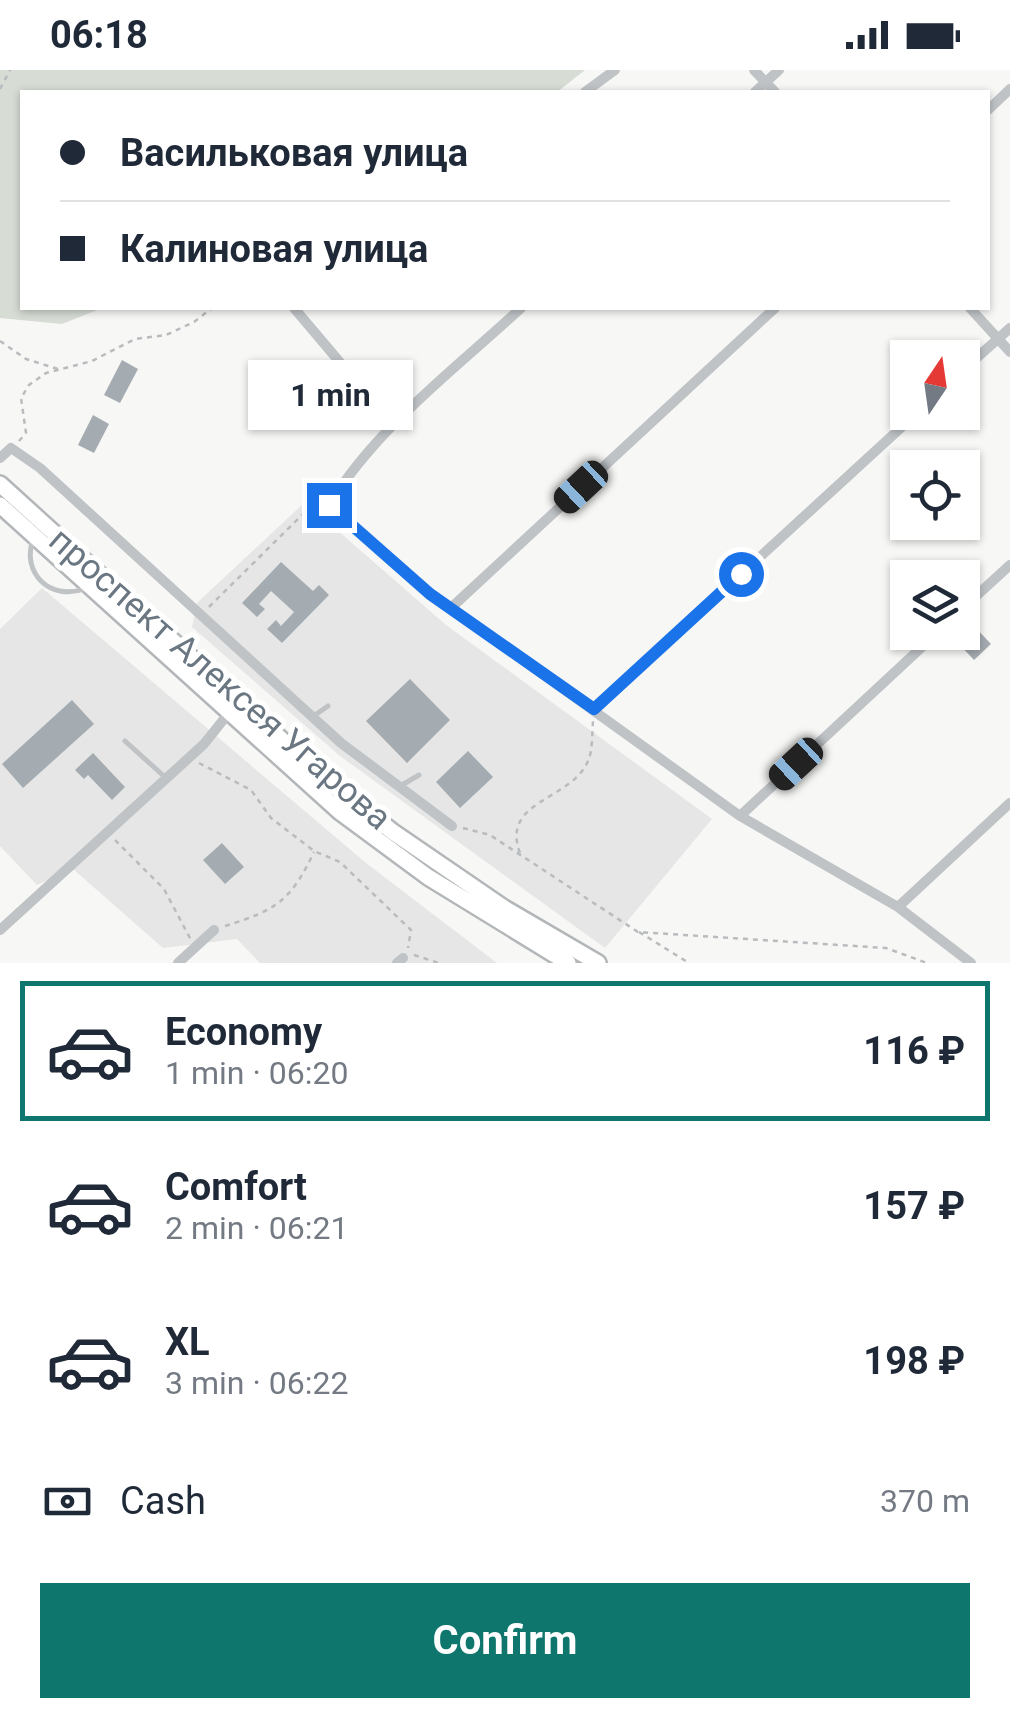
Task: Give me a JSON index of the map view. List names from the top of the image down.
{
  "streets": {
    "main road": ["проспект Алексея Угарова"]
  },
  "north": "top",
  "page": {
    "status": "06:18",
    "banner": ["Васильковая улица", "Калиновая улица"],
    "bubble": "1 min",
    "list": [
      {
        "name": "Economy",
        "note": "1 min · 06:20",
        "value": "116 ₽"
      },
      {
        "name": "Comfort",
        "note": "2 min · 06:21",
        "value": "157 ₽"
      },
      {
        "name": "XL",
        "note": "3 min · 06:22",
        "value": "198 ₽"
      }
    ],
    "pay": ["Cash", "370 m"],
    "buttons": "Confirm"
  }
}
